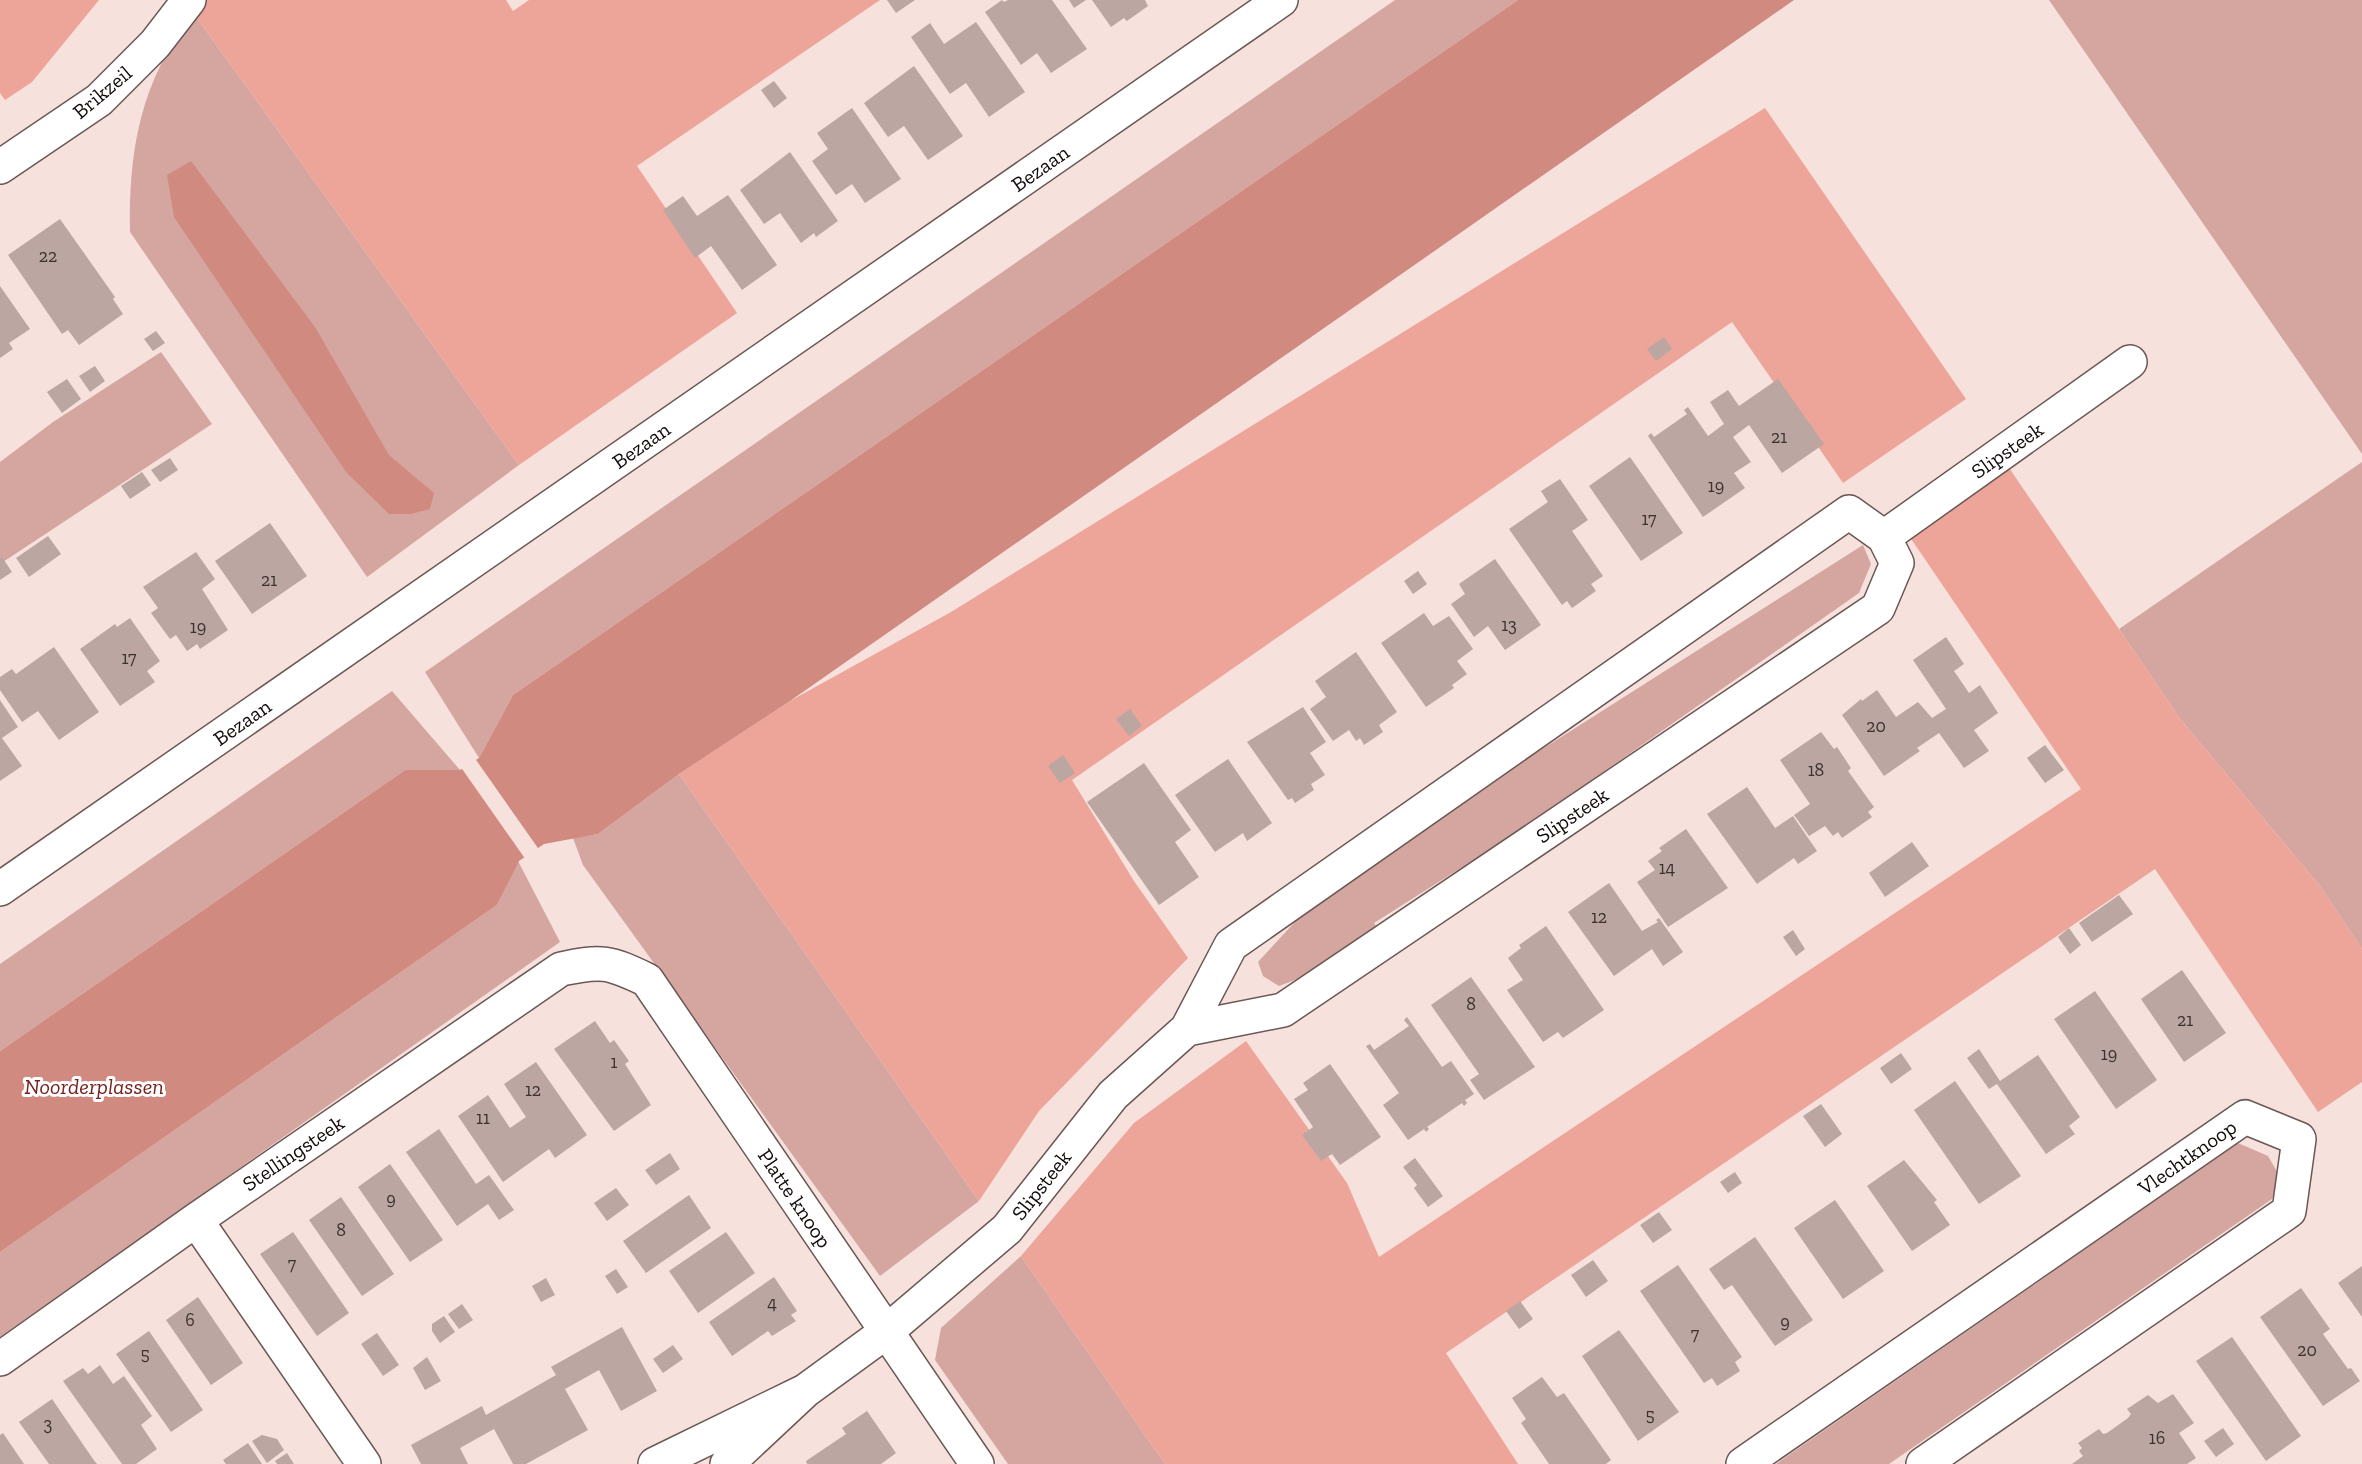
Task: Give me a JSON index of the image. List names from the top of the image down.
{
  "streets": {
    "street": [
      "Brikzeil",
      "Bezaan",
      "Slipsteek",
      "Stellingsteek",
      "Vlechtknoop",
      "Platte knoop"
    ]
  },
  "crossings": [
    ["Slipsteek", "Platte knoop"],
    ["Stellingsteek", "Platte knoop"]
  ],
  "water": ["Noorderplassen"],
  "house_numbers": [
    "22",
    "21",
    "19",
    "17",
    "21",
    "13",
    "19",
    "17",
    "20",
    "18",
    "14",
    "12",
    "8",
    "21",
    "19",
    "1",
    "12",
    "11",
    "9",
    "8",
    "7",
    "4",
    "6",
    "9",
    "7",
    "20",
    "5",
    "5",
    "3",
    "16"
  ]
}
